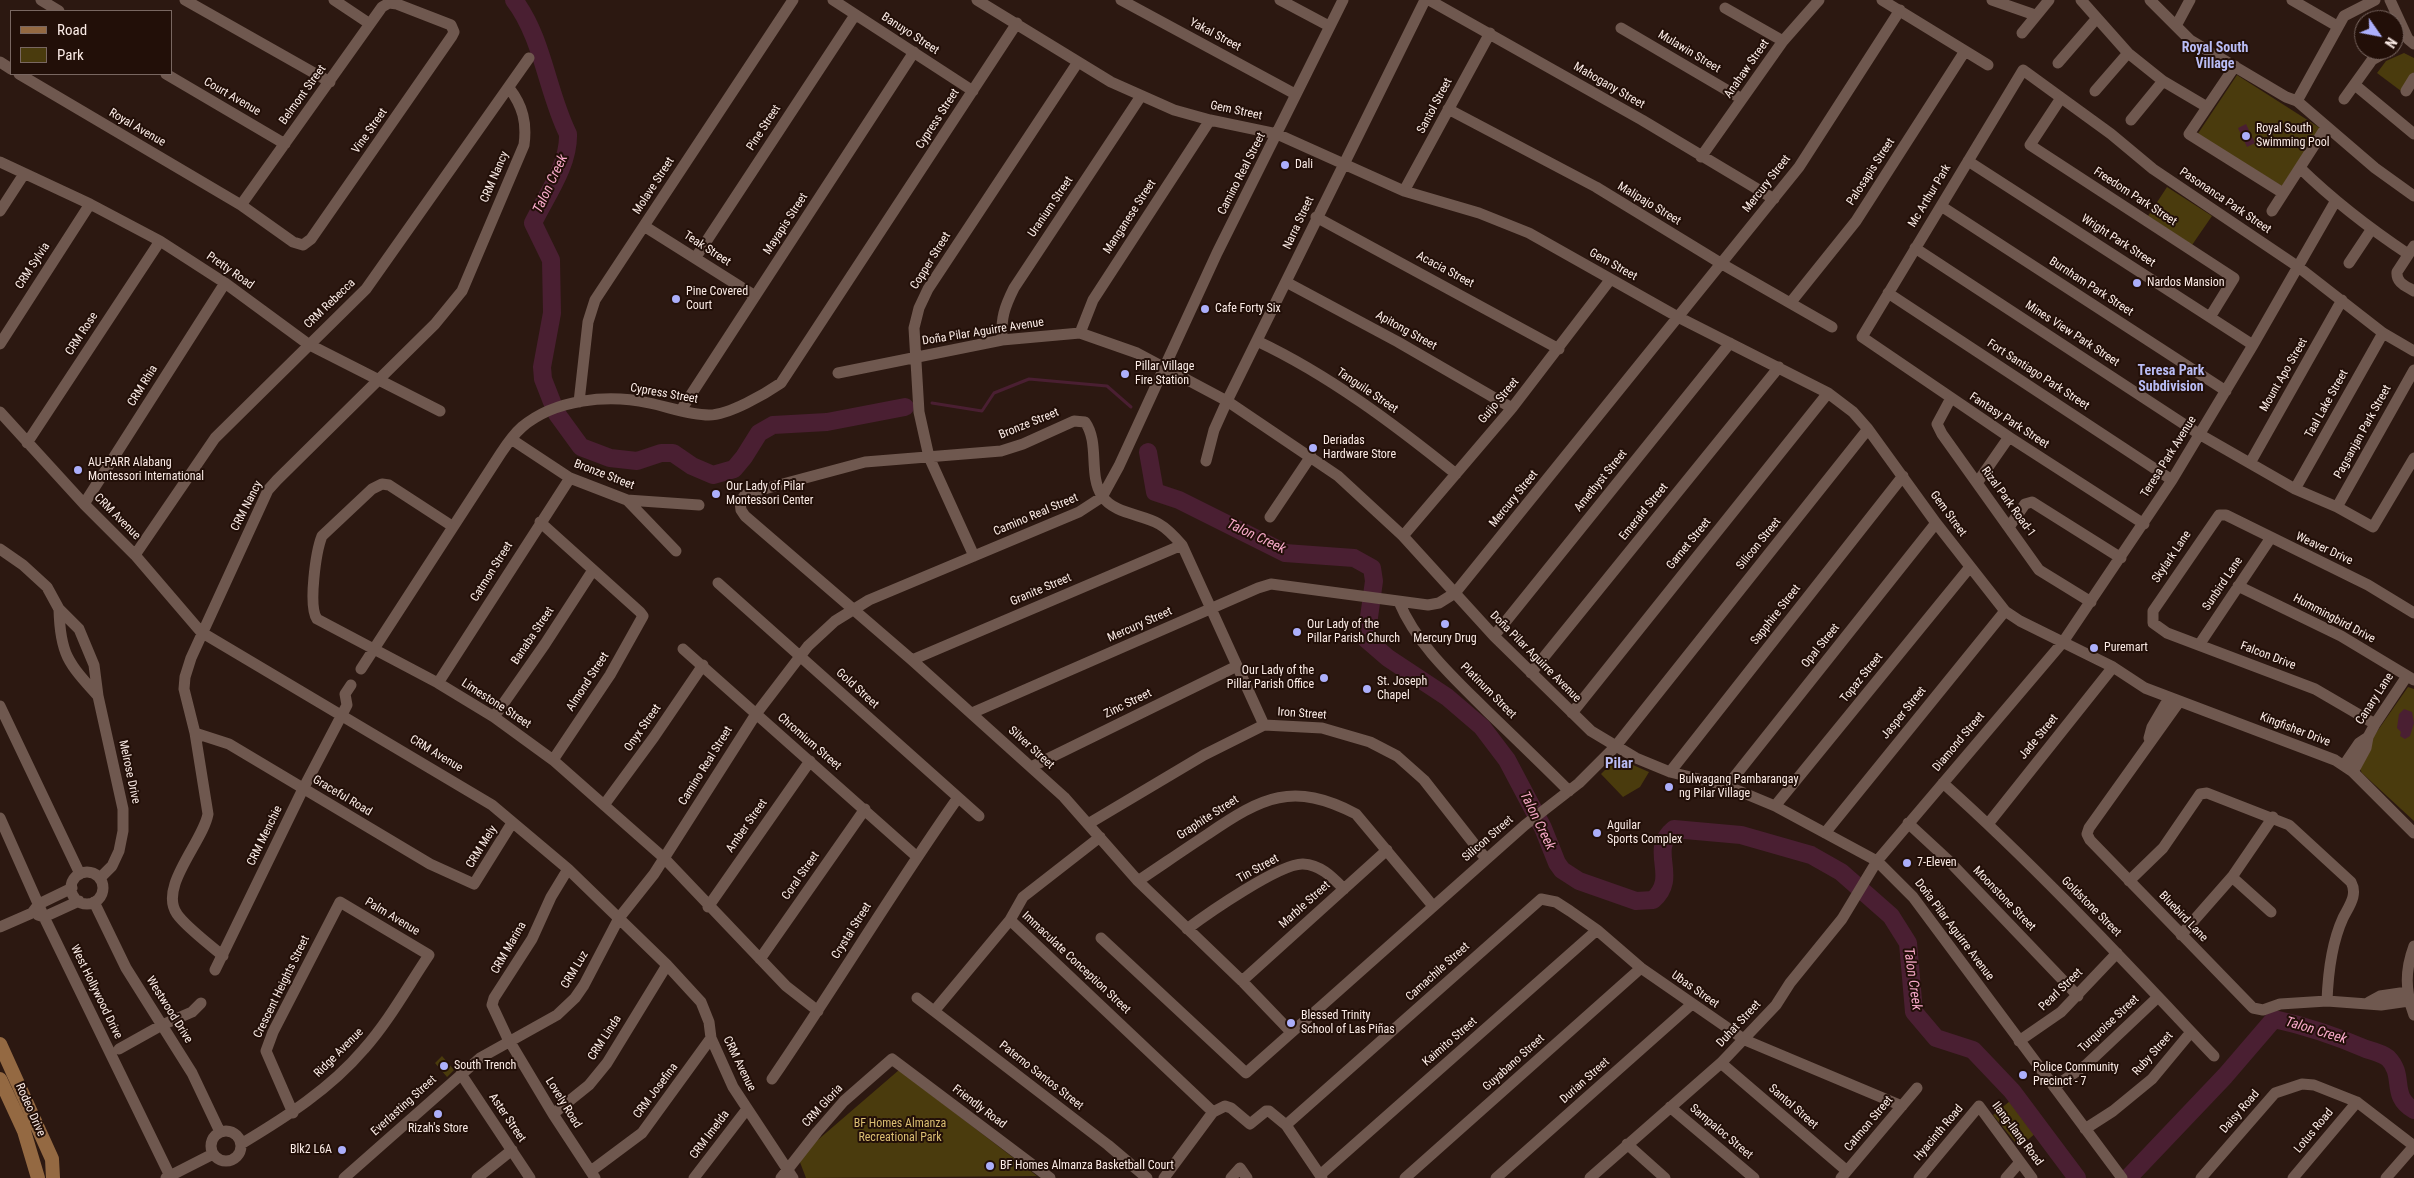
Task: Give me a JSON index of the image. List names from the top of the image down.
{
  "streets": {
    "main road": ["Rodeo Drive"],
    "street": [
      "Banuyo Street",
      "Yakal Street",
      "Mulawin Street",
      "Anahaw Street",
      "Mahogany Street",
      "Belmont Street",
      "Court Avenue",
      "Santol Street",
      "Gem Street",
      "Cypress Street",
      "Royal Avenue",
      "Pine Street",
      "Vine Street",
      "Palosapis Street",
      "Camino Real Street",
      "CRM Nancy",
      "Mercury Street",
      "Molave Street",
      "Mc Arthur Park",
      "Freedom Park Street",
      "Pasonanca Park Street",
      "Malipajo Street",
      "Uranium Street",
      "Manganese Street",
      "Narra Street",
      "Mayapis Street",
      "Wright Park Street",
      "Teak Street",
      "Copper Street",
      "CRM Sylvia",
      "Acacia Street",
      "Pretty Road",
      "Burnham Park Street",
      "CRM Rebecca",
      "Apitong Street",
      "Doña Pilar Aguirre Avenue",
      "CRM Rose",
      "Mines View Park Street",
      "Fort Santiago Park Street",
      "Mount Apo Street",
      "CRM Rhia",
      "Tanguile Street",
      "Guijo Street",
      "Taal Lake Street",
      "Fantasy Park Street",
      "Bronze Street",
      "Pagsanjan Park Street",
      "Teresa Park Avenue",
      "Amethyst Street",
      "Rizal Park Road-1",
      "Emerald Street",
      "CRM Avenue",
      "Garnet Street",
      "Silicon Street",
      "Weaver Drive",
      "Skylark Lane",
      "Catmon Street",
      "Sunbird Lane",
      "Granite Street",
      "Sapphire Street",
      "Hummingbird Drive",
      "Banaba Street",
      "Opal Street",
      "Falcon Drive",
      "Topaz Street",
      "Almond Street",
      "Gold Street",
      "Platinum Street",
      "Canary Lane",
      "Limestone Street",
      "Zinc Street",
      "Jasper Street",
      "Iron Street",
      "Onyx Street",
      "Kingfisher Drive",
      "Jade Street",
      "Chromium Street",
      "Diamond Street",
      "Silver Street",
      "Melrose Drive",
      "Graceful Road",
      "Graphite Street",
      "Amber Street",
      "CRM Menchie",
      "CRM Mely",
      "Tin Street",
      "Coral Street",
      "Moonstone Street",
      "Marble Street",
      "Goldstone Street",
      "Palm Avenue",
      "Bluebird Lane",
      "Crystal Street",
      "CRM Marina",
      "Immaculate Conception Street",
      "CRM Luz",
      "Camachile Street",
      "Crescent Heights Street",
      "Ubas Street",
      "Pearl Street",
      "West Hollywood Drive",
      "Westwood Drive",
      "Duhat Street",
      "Turquoise Street",
      "CRM Linda",
      "Kaimito Street",
      "Ridge Avenue",
      "Ruby Street",
      "Guyabano Street",
      "Paterno Santos Street",
      "Durian Street",
      "CRM Josefina",
      "Lovely Road",
      "Everlasting Street",
      "CRM Gloria",
      "Friendly Road",
      "Daisy Road",
      "Aster Street",
      "Lotus Road",
      "Sampaloc Street",
      "Hyacinth Road",
      "Ilang-Ilang Road",
      "CRM Imelda"
    ]
  },
  "crossings": [
    ["Banuyo Street", "Cypress Street"],
    ["Banuyo Street", "Pine Street"],
    ["Banuyo Street", "Mayapis Street"],
    ["Yakal Street", "Camino Real Street"],
    ["Mulawin Street", "Anahaw Street"],
    ["Anahaw Street", "Mahogany Street"],
    ["Mahogany Street", "Santol Street"],
    ["Mahogany Street", "Mercury Street"],
    ["Belmont Street", "Court Avenue"],
    ["Belmont Street", "Royal Avenue"],
    ["Belmont Street", "Vine Street"],
    ["Santol Street", "Gem Street"],
    ["Santol Street", "Malipajo Street"],
    ["Santol Street", "Catmon Street"],
    ["Santol Street", "Duhat Street"],
    ["Gem Street", "Cypress Street"],
    ["Gem Street", "Camino Real Street"],
    ["Gem Street", "Mercury Street"],
    ["Gem Street", "Uranium Street"],
    ["Gem Street", "Manganese Street"],
    ["Gem Street", "Narra Street"],
    ["Gem Street", "Copper Street"],
    ["Gem Street", "Guijo Street"],
    ["Gem Street", "Teresa Park Avenue"],
    ["Gem Street", "Amethyst Street"],
    ["Gem Street", "Emerald Street"],
    ["Gem Street", "Garnet Street"],
    ["Gem Street", "Silicon Street"],
    ["Gem Street", "Sapphire Street"],
    ["Gem Street", "Opal Street"],
    ["Gem Street", "Topaz Street"],
    ["Gem Street", "Jasper Street"],
    ["Gem Street", "Kingfisher Drive"],
    ["Gem Street", "Jade Street"],
    ["Gem Street", "Diamond Street"],
    ["Cypress Street", "Molave Street"],
    ["Cypress Street", "Mayapis Street"],
    ["Cypress Street", "Bronze Street"],
    ["Cypress Street", "Limestone Street"],
    ["Royal Avenue", "Vine Street"],
    ["Pine Street", "Teak Street"],
    ["Palosapis Street", "Malipajo Street"],
    ["Camino Real Street", "Copper Street"],
    ["Camino Real Street", "Doña Pilar Aguirre Avenue"],
    ["Camino Real Street", "Bronze Street"],
    ["Camino Real Street", "Gold Street"],
    ["Camino Real Street", "Limestone Street"],
    ["Camino Real Street", "Chromium Street"],
    ["Camino Real Street", "Silver Street"],
    ["Camino Real Street", "CRM Luz"],
    ["CRM Nancy", "Pretty Road"],
    ["CRM Nancy", "CRM Rebecca"],
    ["CRM Nancy", "CRM Avenue"],
    ["CRM Nancy", "Graceful Road"],
    ["CRM Nancy", "CRM Menchie"],
    ["Mercury Street", "Malipajo Street"],
    ["Mercury Street", "Doña Pilar Aguirre Avenue"],
    ["Mercury Street", "Platinum Street"],
    ["Mercury Street", "Silver Street"],
    ["Molave Street", "Teak Street"],
    ["Mc Arthur Park", "Pasonanca Park Street"],
    ["Mc Arthur Park", "Wright Park Street"],
    ["Mc Arthur Park", "Burnham Park Street"],
    ["Mc Arthur Park", "Mines View Park Street"],
    ["Mc Arthur Park", "Fort Santiago Park Street"],
    ["Mc Arthur Park", "Fantasy Park Street"],
    ["Freedom Park Street", "Pasonanca Park Street"],
    ["Freedom Park Street", "Wright Park Street"],
    ["Pasonanca Park Street", "Mount Apo Street"],
    ["Pasonanca Park Street", "Taal Lake Street"],
    ["Pasonanca Park Street", "Teresa Park Avenue"],
    ["Uranium Street", "Doña Pilar Aguirre Avenue"],
    ["Manganese Street", "Doña Pilar Aguirre Avenue"],
    ["Narra Street", "Acacia Street"],
    ["Narra Street", "Apitong Street"],
    ["Narra Street", "Doña Pilar Aguirre Avenue"],
    ["Narra Street", "Tanguile Street"],
    ["Mayapis Street", "Teak Street"],
    ["Wright Park Street", "Teresa Park Avenue"],
    ["Copper Street", "Doña Pilar Aguirre Avenue"],
    ["Copper Street", "Bronze Street"],
    ["CRM Sylvia", "Pretty Road"],
    ["Acacia Street", "Guijo Street"],
    ["Pretty Road", "CRM Rebecca"],
    ["Pretty Road", "CRM Rose"],
    ["Pretty Road", "CRM Rhia"],
    ["Burnham Park Street", "Teresa Park Avenue"],
    ["CRM Rebecca", "CRM Avenue"],
    ["Apitong Street", "Guijo Street"],
    ["Doña Pilar Aguirre Avenue", "Guijo Street"],
    ["Doña Pilar Aguirre Avenue", "Amethyst Street"],
    ["Doña Pilar Aguirre Avenue", "Emerald Street"],
    ["Doña Pilar Aguirre Avenue", "Garnet Street"],
    ["Doña Pilar Aguirre Avenue", "Silicon Street"],
    ["Doña Pilar Aguirre Avenue", "Sapphire Street"],
    ["Doña Pilar Aguirre Avenue", "Opal Street"],
    ["Doña Pilar Aguirre Avenue", "Topaz Street"],
    ["Doña Pilar Aguirre Avenue", "Jasper Street"],
    ["Doña Pilar Aguirre Avenue", "Diamond Street"],
    ["Doña Pilar Aguirre Avenue", "Pearl Street"],
    ["Doña Pilar Aguirre Avenue", "Duhat Street"],
    ["Doña Pilar Aguirre Avenue", "Turquoise Street"],
    ["Doña Pilar Aguirre Avenue", "Ruby Street"],
    ["CRM Rose", "CRM Avenue"],
    ["Mines View Park Street", "Mount Apo Street"],
    ["Mines View Park Street", "Taal Lake Street"],
    ["Mines View Park Street", "Pagsanjan Park Street"],
    ["Mines View Park Street", "Teresa Park Avenue"],
    ["Fort Santiago Park Street", "Teresa Park Avenue"],
    ["CRM Rhia", "CRM Avenue"],
    ["Tanguile Street", "Guijo Street"],
    ["Fantasy Park Street", "Teresa Park Avenue"],
    ["Fantasy Park Street", "Rizal Park Road-1"],
    ["Bronze Street", "Catmon Street"],
    ["Bronze Street", "Silver Street"],
    ["Teresa Park Avenue", "Rizal Park Road-1"],
    ["Teresa Park Avenue", "Diamond Street"],
    ["CRM Avenue", "CRM Menchie"],
    ["CRM Avenue", "CRM Mely"],
    ["CRM Avenue", "CRM Marina"],
    ["CRM Avenue", "CRM Luz"],
    ["CRM Avenue", "CRM Linda"],
    ["CRM Avenue", "CRM Josefina"],
    ["CRM Avenue", "CRM Gloria"],
    ["CRM Avenue", "CRM Imelda"],
    ["Silicon Street", "Platinum Street"],
    ["Silicon Street", "Iron Street"],
    ["Silicon Street", "Silver Street"],
    ["Silicon Street", "Graphite Street"],
    ["Weaver Drive", "Skylark Lane"],
    ["Weaver Drive", "Sunbird Lane"],
    ["Skylark Lane", "Falcon Drive"],
    ["Catmon Street", "Limestone Street"],
    ["Catmon Street", "Ubas Street"],
    ["Sunbird Lane", "Hummingbird Drive"],
    ["Sunbird Lane", "Falcon Drive"],
    ["Granite Street", "Silver Street"],
    ["Hummingbird Drive", "Canary Lane"],
    ["Banaba Street", "Almond Street"],
    ["Banaba Street", "Limestone Street"],
    ["Falcon Drive", "Canary Lane"],
    ["Almond Street", "Limestone Street"],
    ["Gold Street", "Crystal Street"],
    ["Canary Lane", "Kingfisher Drive"],
    ["Limestone Street", "Onyx Street"],
    ["Limestone Street", "Amber Street"],
    ["Limestone Street", "Coral Street"],
    ["Limestone Street", "Crystal Street"],
    ["Zinc Street", "Silver Street"],
    ["Iron Street", "Silver Street"],
    ["Onyx Street", "Chromium Street"],
    ["Kingfisher Drive", "Bluebird Lane"],
    ["Jade Street", "Goldstone Street"],
    ["Chromium Street", "Amber Street"],
    ["Chromium Street", "Coral Street"],
    ["Chromium Street", "Crystal Street"],
    ["Diamond Street", "Moonstone Street"],
    ["Diamond Street", "Goldstone Street"],
    ["Diamond Street", "Duhat Street"],
    ["Silver Street", "Graphite Street"],
    ["Silver Street", "Tin Street"],
    ["Silver Street", "Marble Street"],
    ["Silver Street", "Immaculate Conception Street"],
    ["Melrose Drive", "Westwood Drive"],
    ["Graceful Road", "CRM Menchie"],
    ["Graceful Road", "CRM Mely"],
    ["Graphite Street", "Marble Street"],
    ["Tin Street", "Marble Street"],
    ["Moonstone Street", "Pearl Street"],
    ["Goldstone Street", "Pearl Street"],
    ["Goldstone Street", "Turquoise Street"],
    ["Goldstone Street", "Ruby Street"],
    ["Palm Avenue", "Crescent Heights Street"],
    ["Palm Avenue", "Ridge Avenue"],
    ["CRM Marina", "CRM Luz"],
    ["CRM Marina", "Lovely Road"],
    ["CRM Marina", "Everlasting Street"],
    ["CRM Luz", "Lovely Road"],
    ["CRM Luz", "Everlasting Street"],
    ["Camachile Street", "Ubas Street"],
    ["Crescent Heights Street", "Ridge Avenue"],
    ["Ubas Street", "Duhat Street"],
    ["Ubas Street", "Kaimito Street"],
    ["Ubas Street", "Guyabano Street"],
    ["Ubas Street", "Durian Street"],
    ["Westwood Drive", "Ridge Avenue"],
    ["Duhat Street", "Sampaloc Street"],
    ["CRM Linda", "Lovely Road"],
    ["CRM Josefina", "Lovely Road"],
    ["Lovely Road", "Everlasting Street"],
    ["Everlasting Street", "Aster Street"],
    ["CRM Gloria", "Friendly Road"],
    ["Daisy Road", "Lotus Road"],
    ["Hyacinth Road", "Ilang-Ilang Road"]
  ],
  "districts": ["Royal South Village", "Teresa Park Subdivision", "Pilar"],
  "water": ["Talon Creek"],
  "parks": ["BF Homes Almanza Recreational Park"],
  "places": [
    "Royal South Swimming Pool",
    "Dali",
    "Nardos Mansion",
    "Pine Covered Court",
    "Cafe Forty Six",
    "Pillar Village Fire Station",
    "Deriadas Hardware Store",
    "AU-PARR Alabang Montessori International",
    "Our Lady of Pilar Montessori Center",
    "Mercury Drug",
    "Our Lady of the Pillar Parish Church",
    "Puremart",
    "Our Lady of the Pillar Parish Office",
    "St. Joseph Chapel",
    "Bulwagang Pambarangay ng Pilar Village",
    "Aguilar Sports Complex",
    "7-Eleven",
    "Blessed Trinity School of Las Piñas",
    "South Trench",
    "Police Community Precinct - 7",
    "Rizah's Store",
    "Blk2 L6A",
    "BF Homes Almanza Basketball Court"
  ],
  "legend": ["Road", "Park"],
  "north": "bottom right"
}
